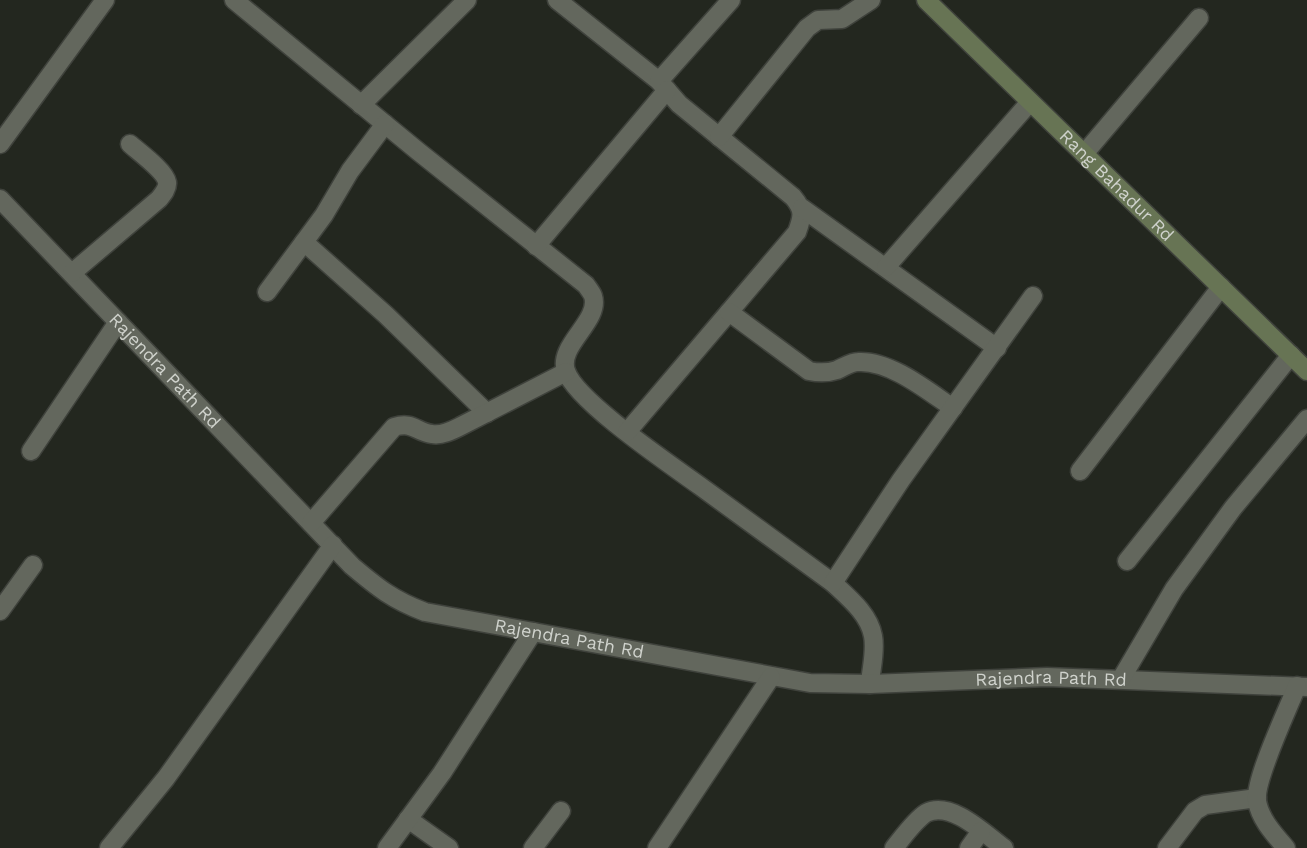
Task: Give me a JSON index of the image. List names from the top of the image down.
{
  "streets": {
    "street": ["Rang Bahadur Rd", "Rajendra Path Rd"]
  }
}
